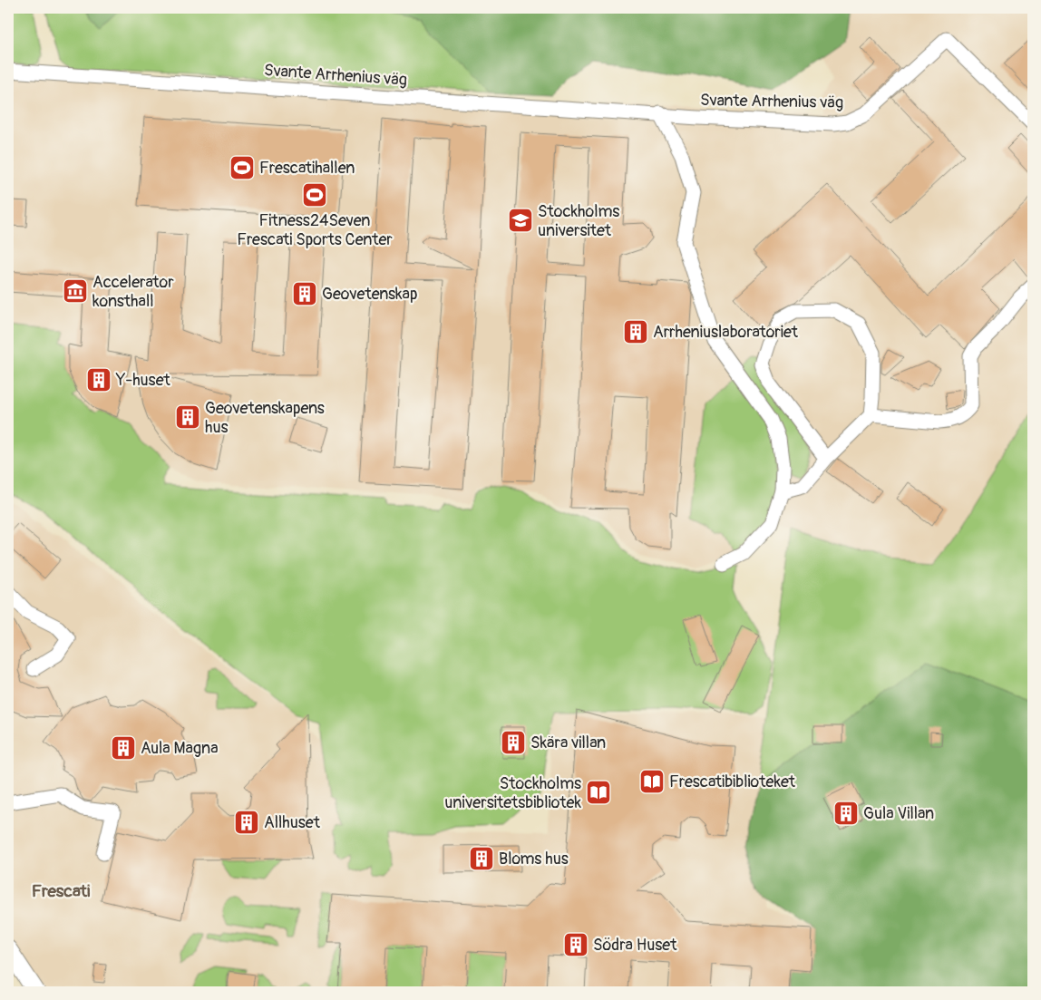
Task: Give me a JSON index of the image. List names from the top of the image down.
{
  "streets": {
    "street": ["Svante Arrhenius väg"]
  },
  "districts": ["Frescati"],
  "places": {
    "sports": ["Frescatihallen", "Fitness24Seven Frescati Sports Center"],
    "school or university": ["Stockholms universitet"],
    "museum": ["Accelerator konsthall"],
    "building": [
      "Geovetenskap",
      "Arrheniuslaboratoriet",
      "Y-huset",
      "Geovetenskapens hus",
      "Skära villan",
      "Aula Magna",
      "Gula Villan",
      "Allhuset",
      "Bloms hus",
      "Södra Huset"
    ],
    "library": ["Frescatibiblioteket", "Stockholms universitetsbibliotek"]
  }
}
